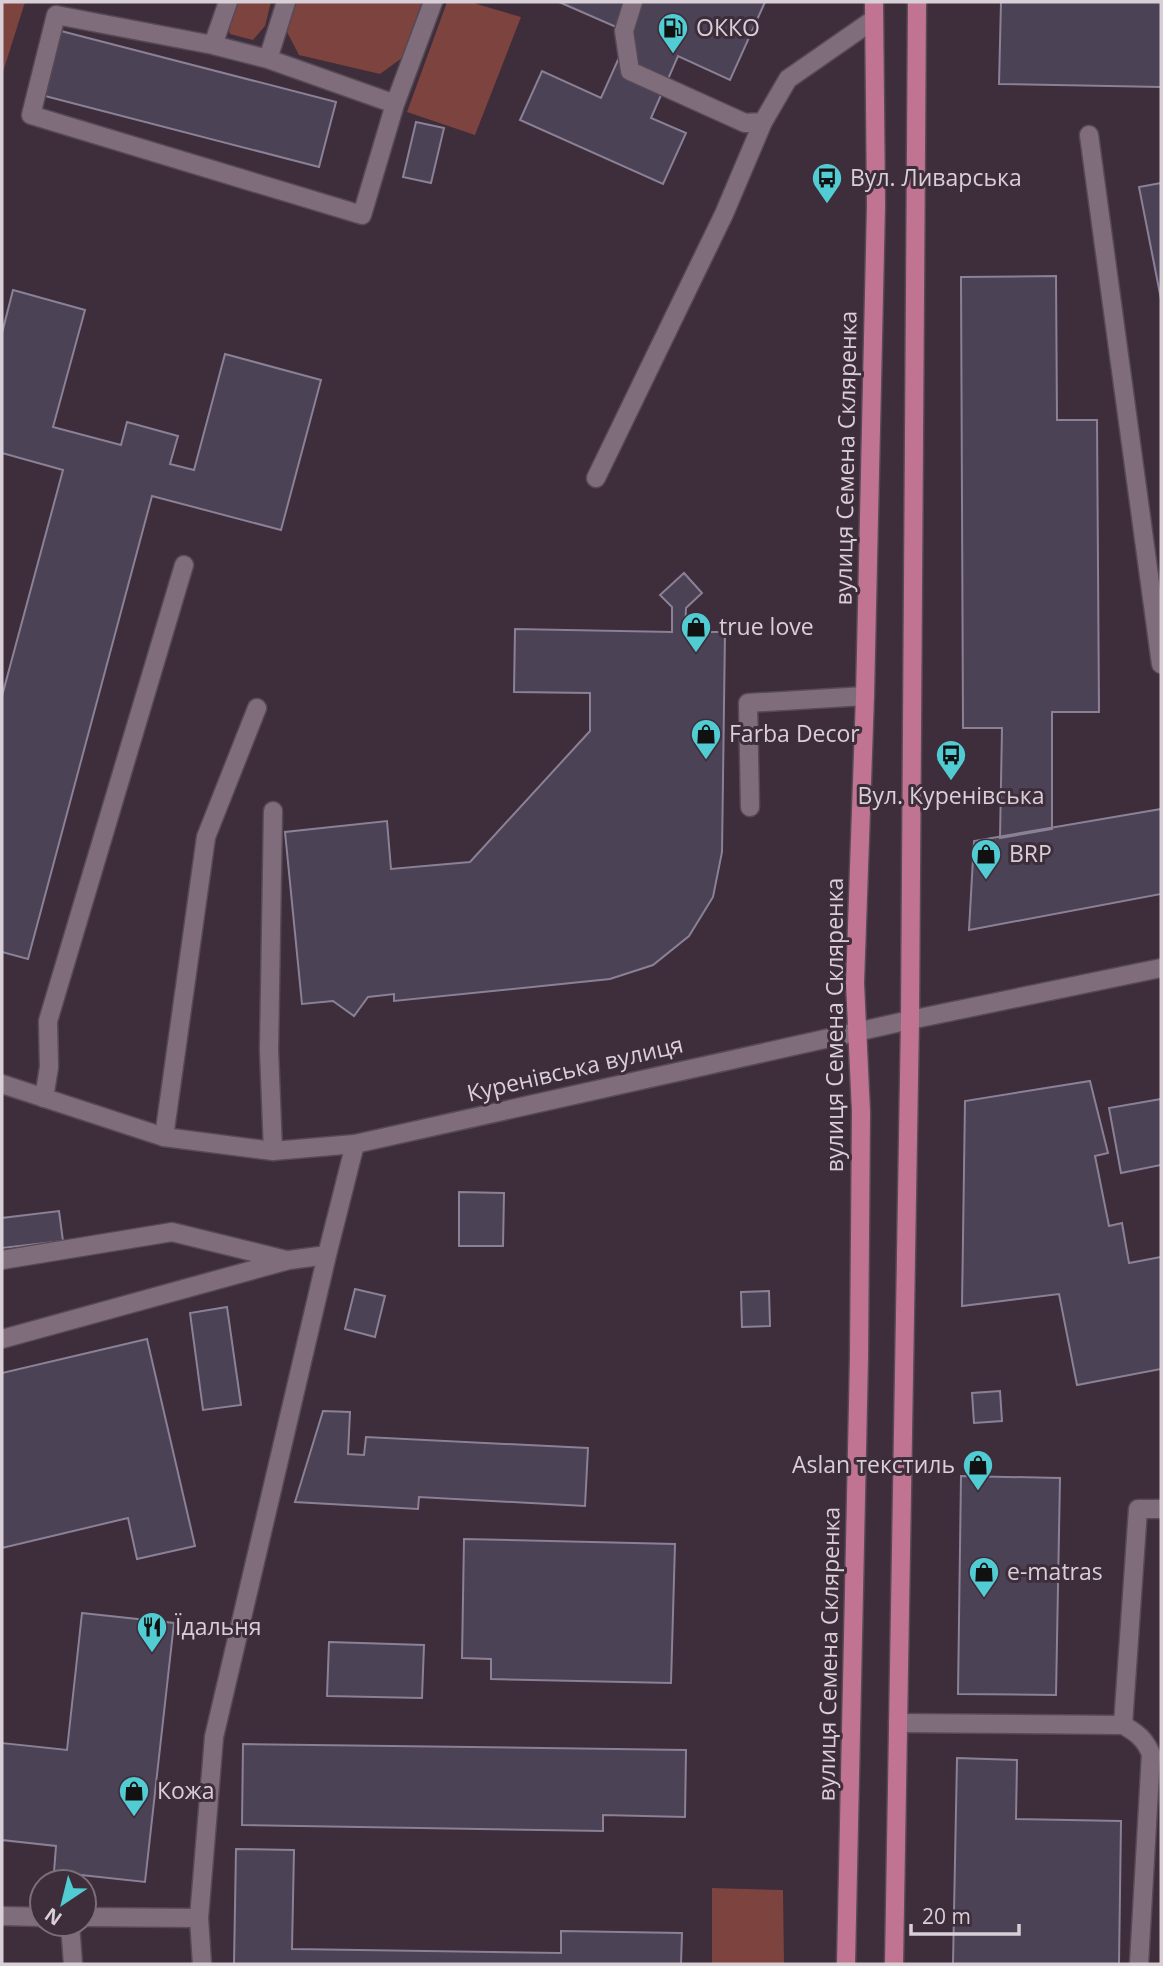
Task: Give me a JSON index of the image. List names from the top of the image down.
{
  "streets": {
    "main road": ["вулиця Семена Скляренка"],
    "street": ["Куренівська вулиця"]
  },
  "crossings": [
    ["вулиця Семена Скляренка", "Куренівська вулиця"]
  ],
  "places": {
    "fuel station": ["ОККО"],
    "bus stop": ["Вул. Ливарська", "Вул. Куренівська"],
    "shop": [
      "true love",
      "Farba Decor",
      "BRP",
      "Aslan текстиль",
      "e-matras",
      "Кожа"
    ],
    "restaurant": ["Їдальня"]
  },
  "scale_bar": "20 m",
  "north": "bottom left"
}
